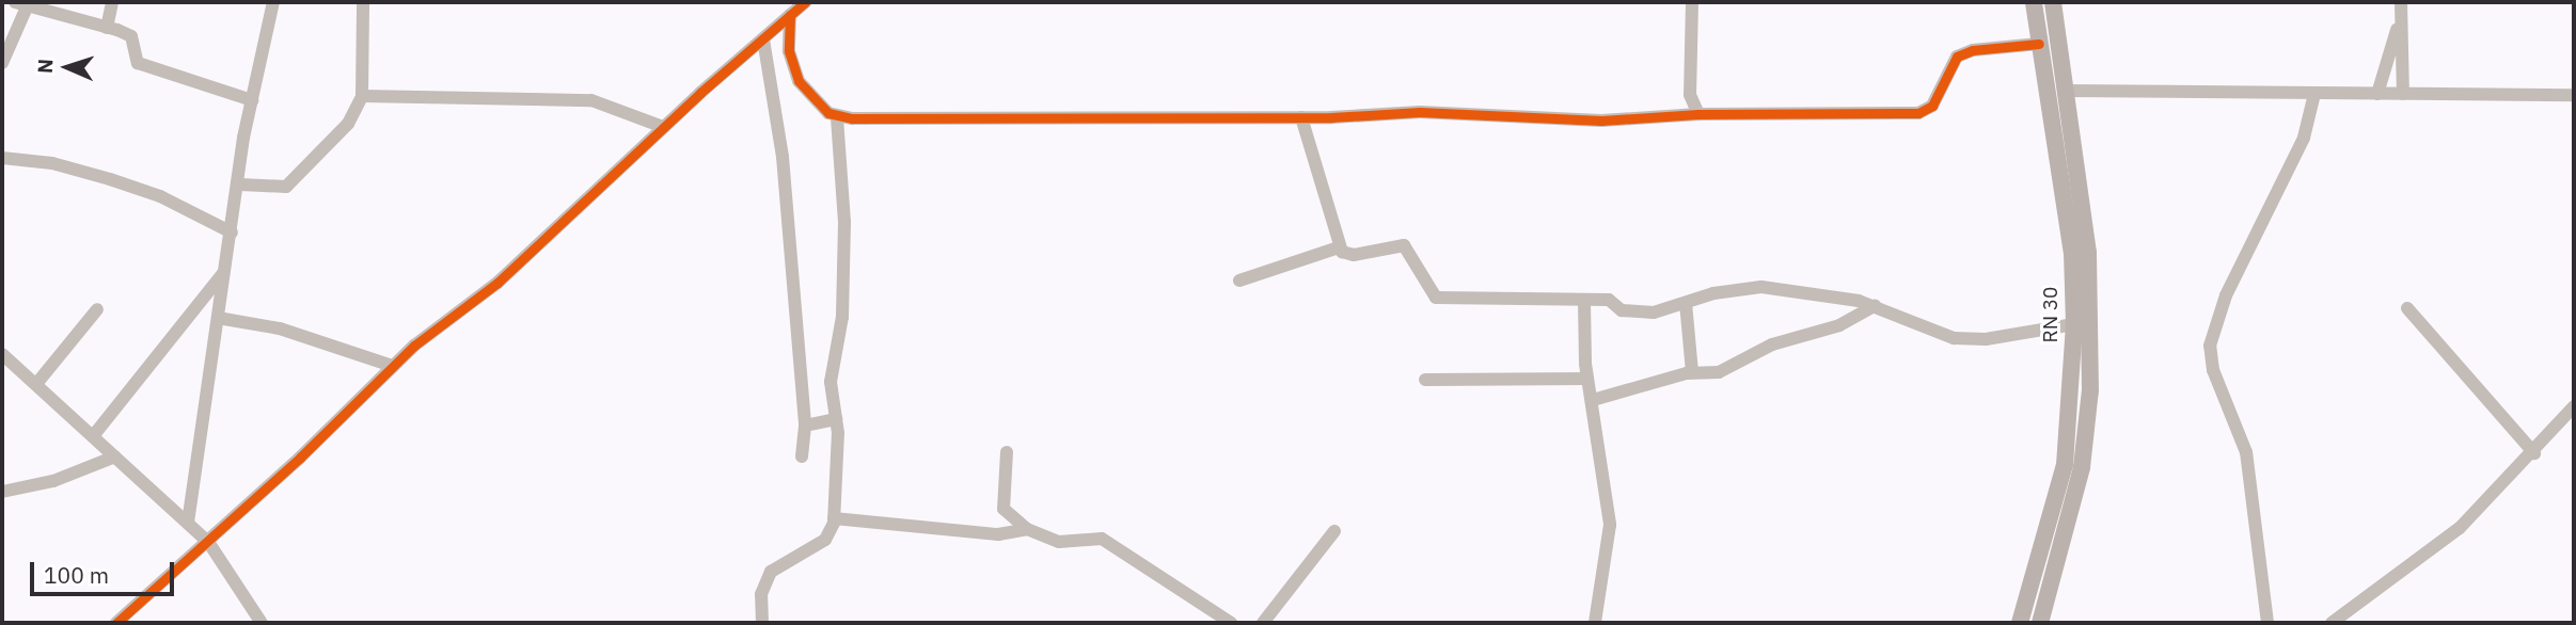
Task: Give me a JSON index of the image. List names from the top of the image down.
{
  "streets": {
    "main road": ["RN 30"]
  },
  "scale_bar": "100 m",
  "north": "left"
}
